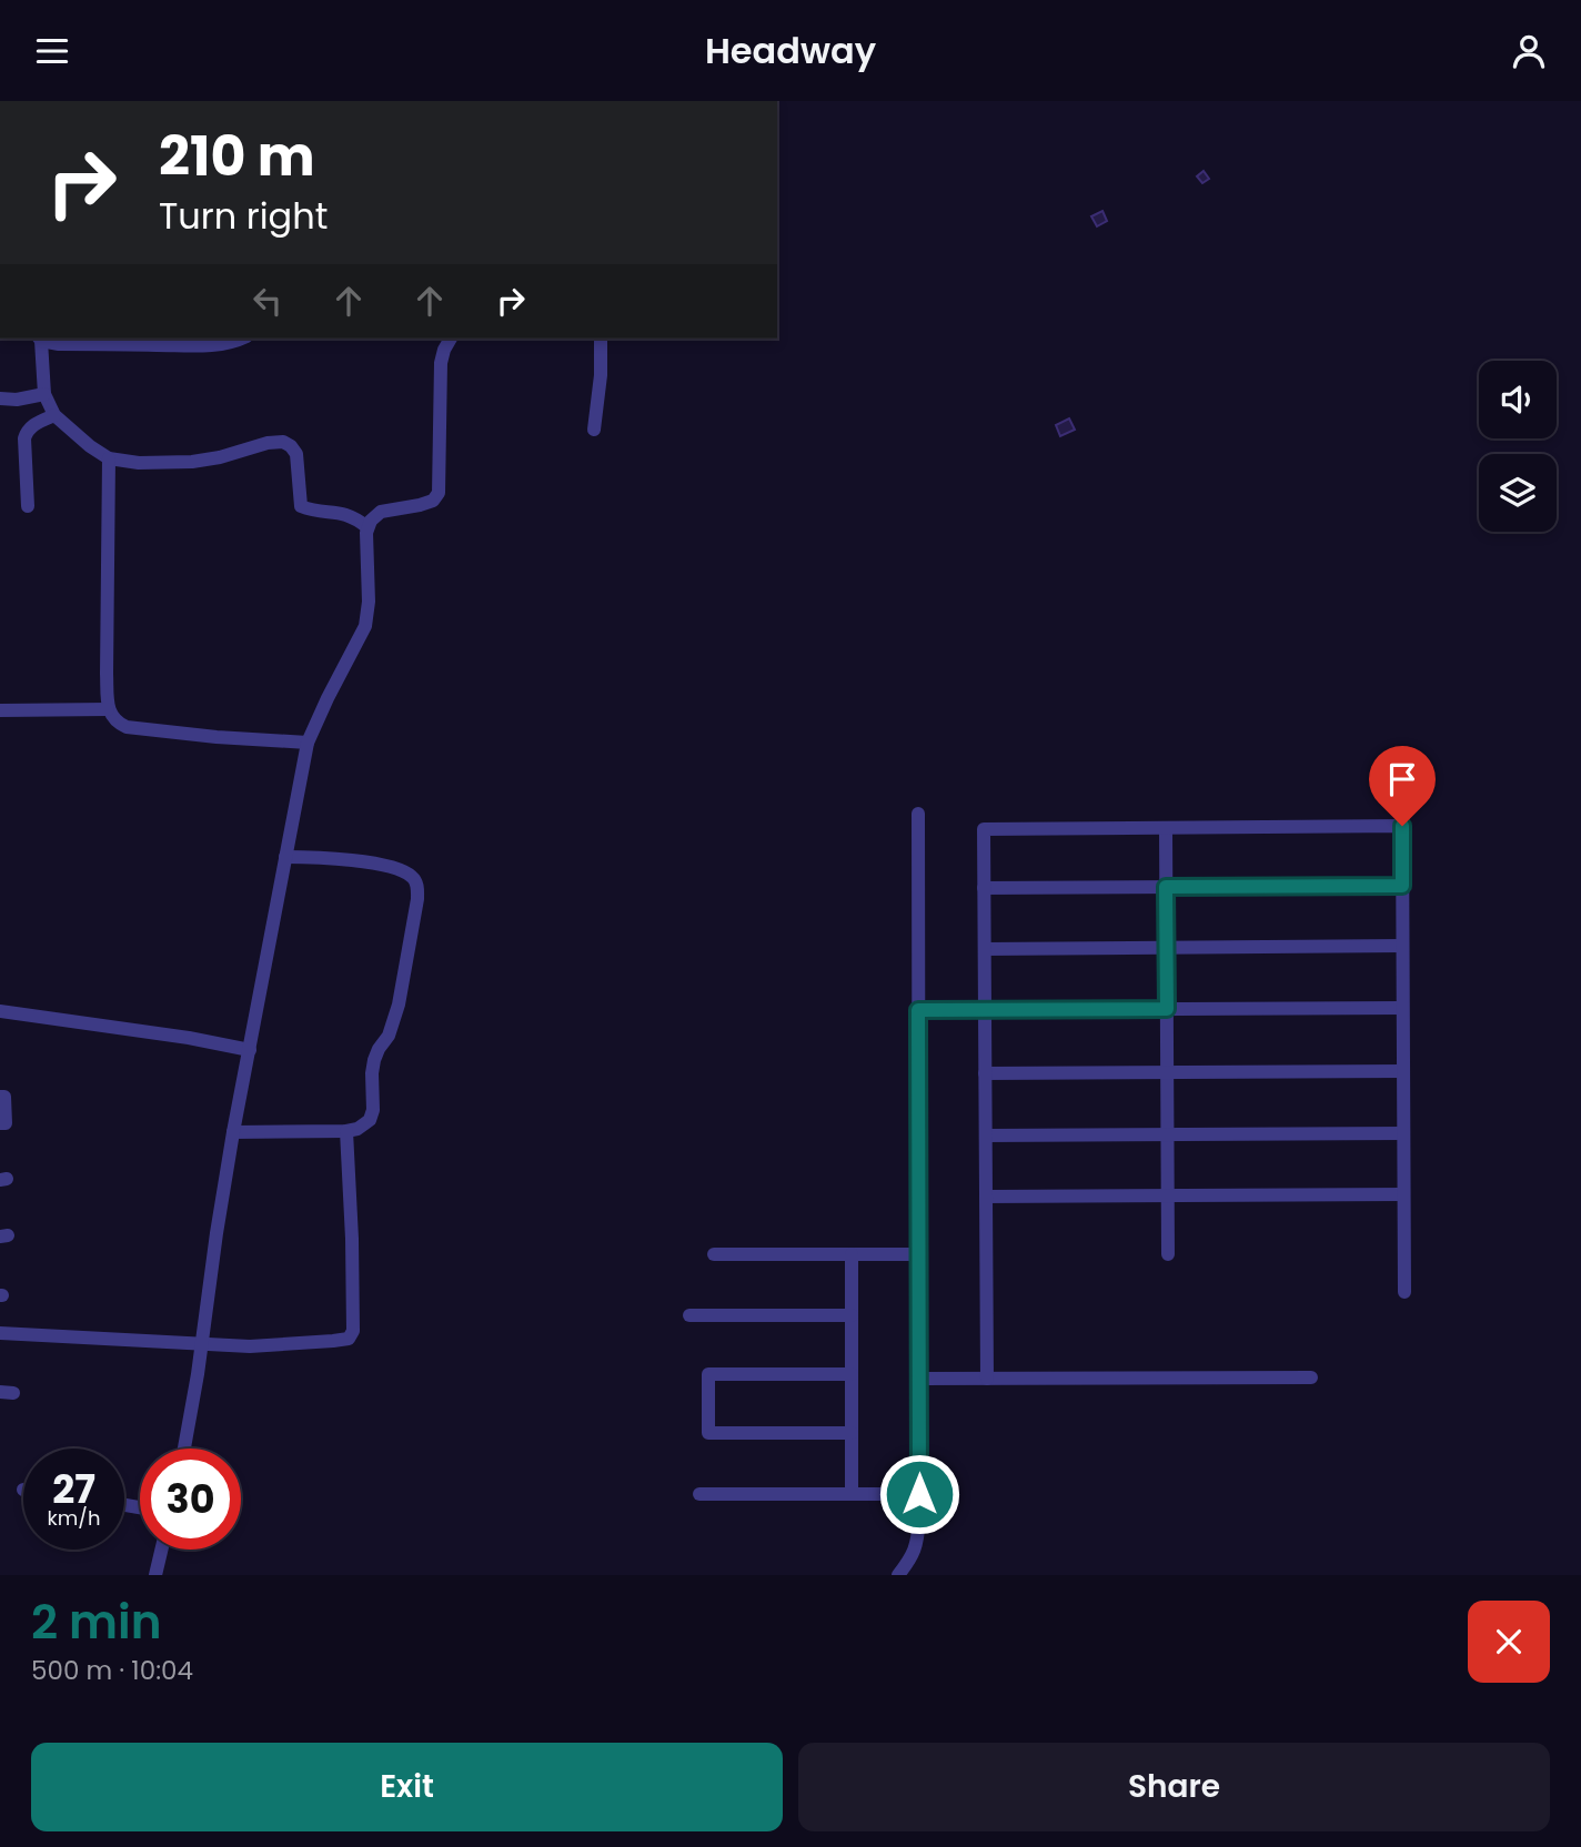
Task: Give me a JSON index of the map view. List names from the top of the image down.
{
  "page": {
    "header": "Headway",
    "turn": ["210 m", "Turn right"],
    "speed": "27 km/h",
    "limit": "30",
    "heading": ["2 min", "500 m · 10:04"],
    "buttons": ["Exit", "Share"]
  }
}
